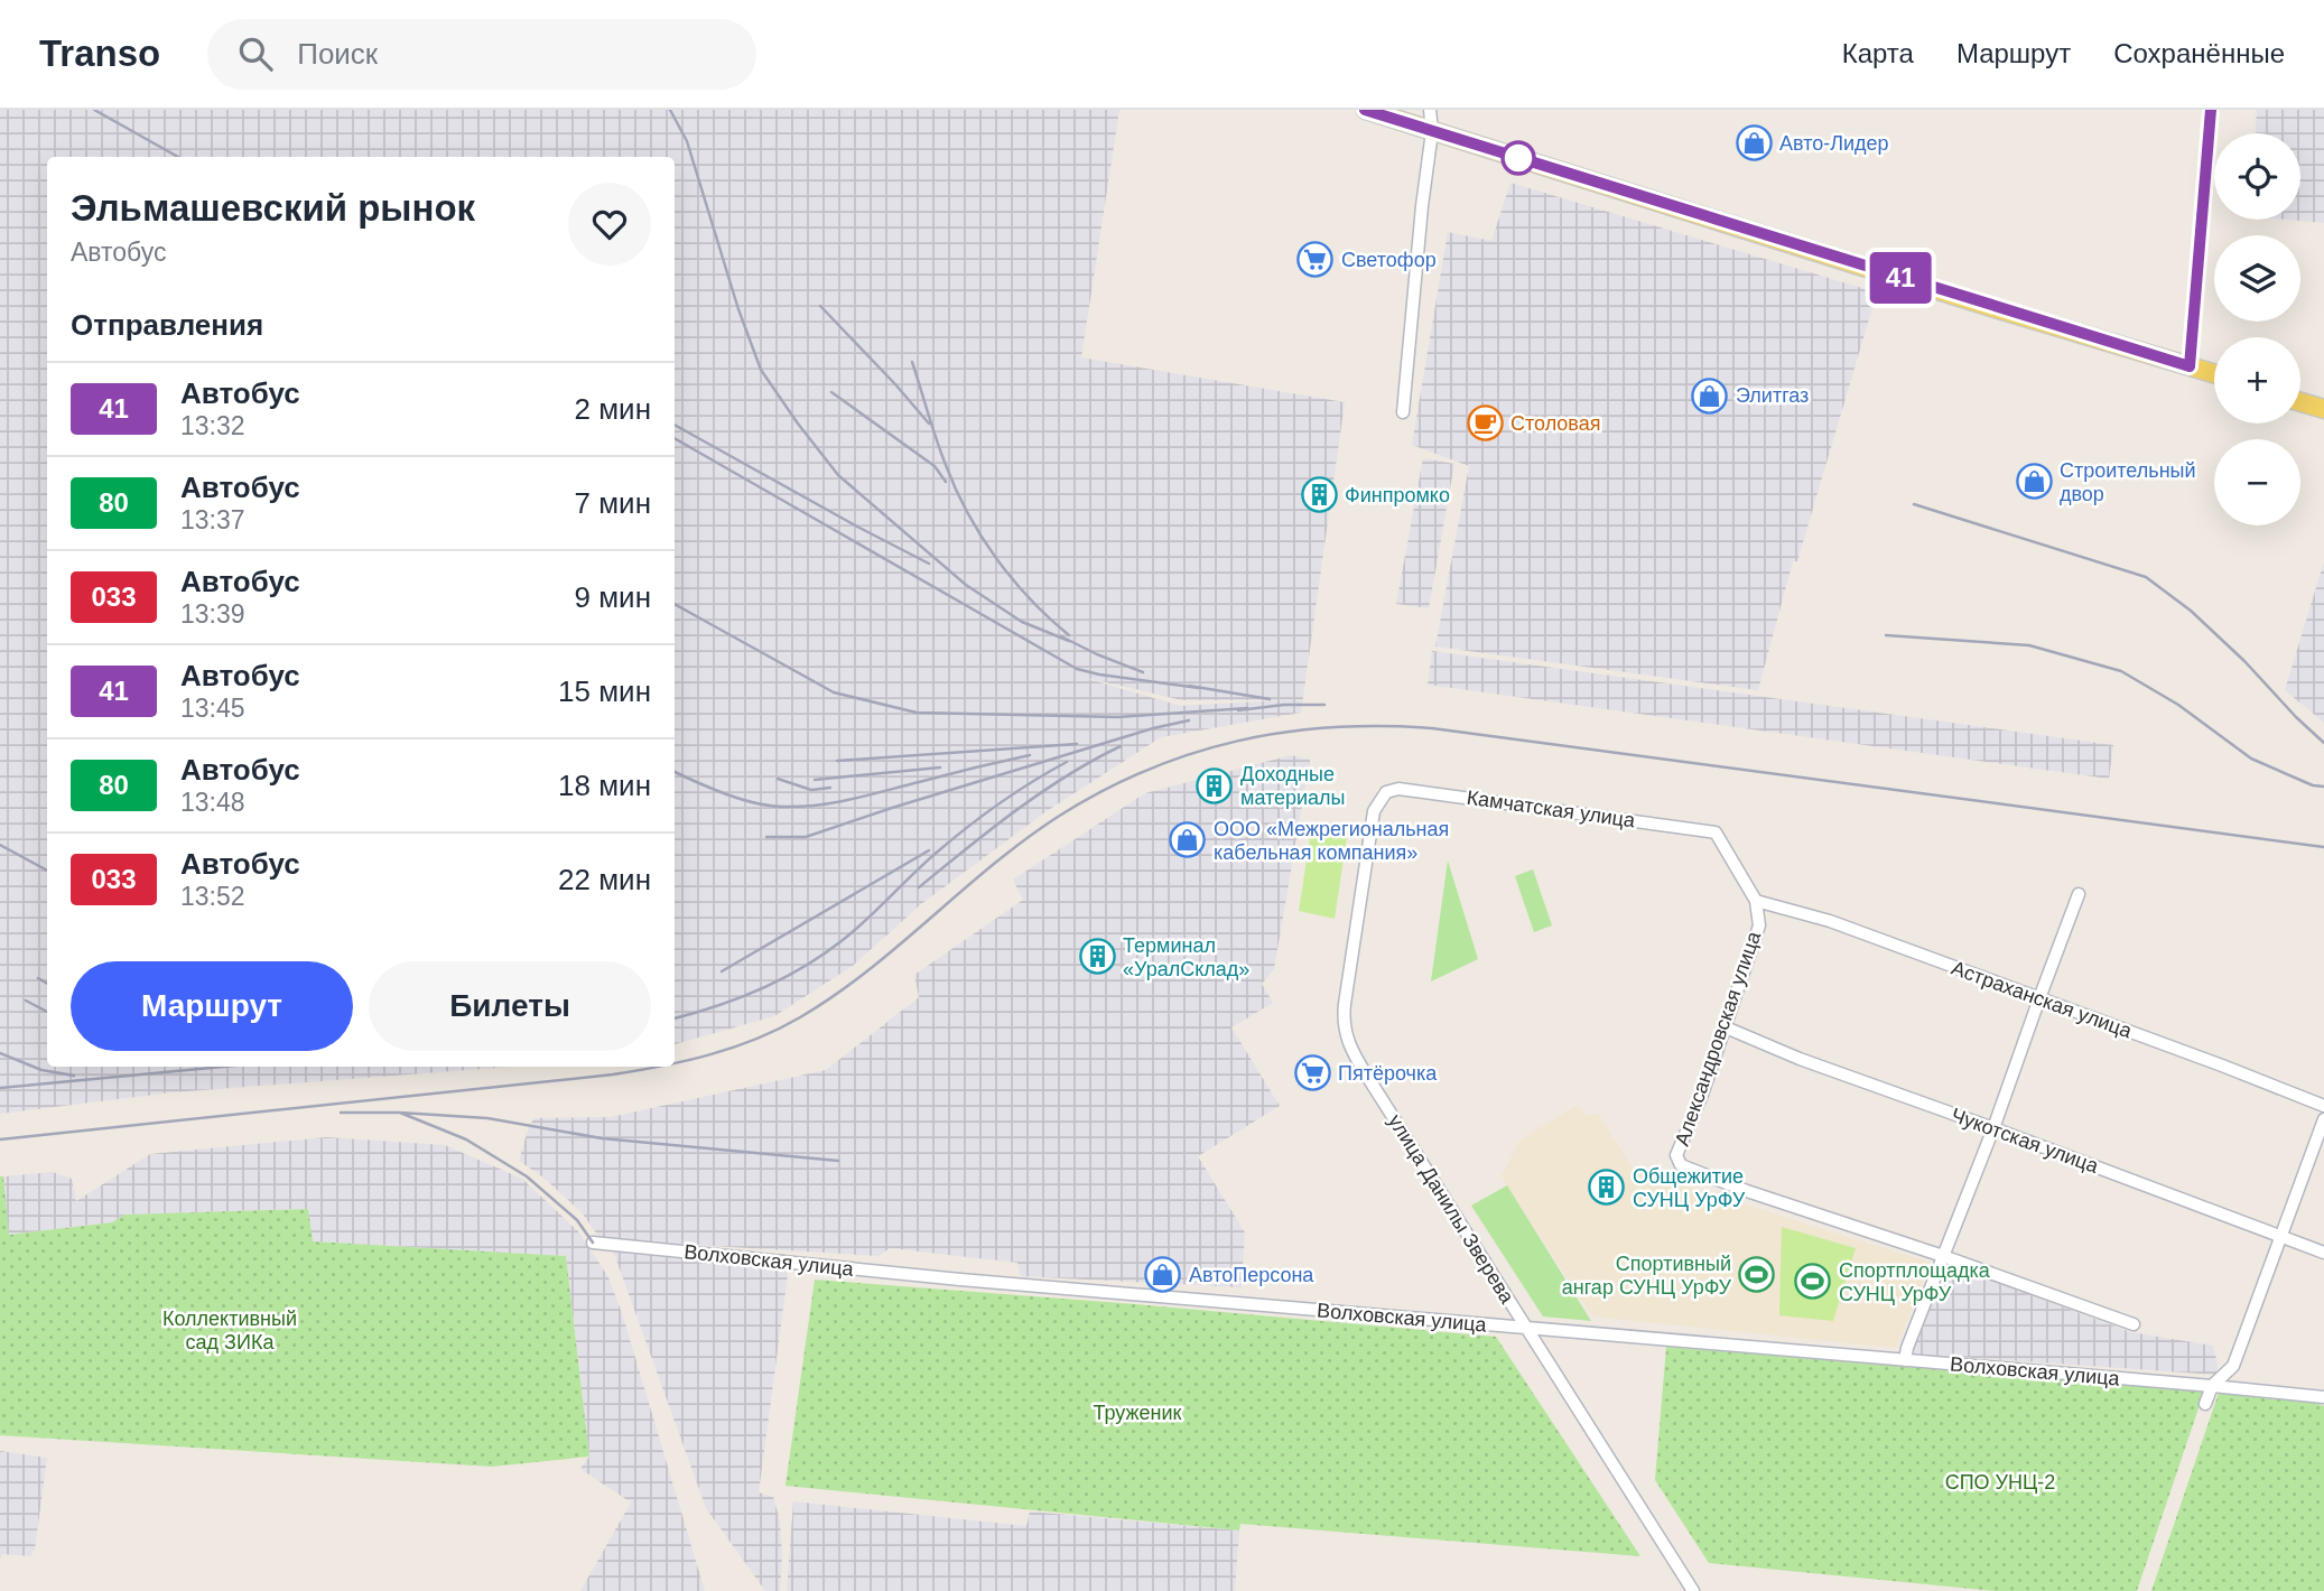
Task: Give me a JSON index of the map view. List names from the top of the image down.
{
  "streets": {
    "street": [
      "Камчатская улица",
      "Астраханская улица",
      "Александровская улица",
      "Чукотская улица",
      "улица Данилы Зверева",
      "Волховская улица"
    ]
  },
  "crossings": [
    ["Камчатская улица", "Астраханская улица"],
    ["Камчатская улица", "Александровская улица"],
    ["Камчатская улица", "улица Данилы Зверева"],
    ["Астраханская улица", "Александровская улица"],
    ["Александровская улица", "Чукотская улица"],
    ["улица Данилы Зверева", "Волховская улица"]
  ],
  "parks": ["Коллективный сад ЗИКа", "Труженик", "СПО УНЦ-2"],
  "places": {
    "shop": [
      "Авто-Лидер",
      "Элитгаз",
      "Строительный двор",
      "ООО «Межрегиональная кабельная компания»",
      "АвтоПерсона"
    ],
    "supermarket": ["Светофор", "Пятёрочка"],
    "cafe": ["Столовая"],
    "building": [
      "Финпромко",
      "Доходные материалы",
      "Терминал «УралСклад»",
      "Общежитие СУНЦ УрФУ"
    ],
    "sports": ["Спортивный ангар СУНЦ УрФУ", "Спортплощадка СУНЦ УрФУ"]
  },
  "lines": ["bus line 41"],
  "page": {
    "header": "Transo",
    "search": "Поиск",
    "nav": ["Карта", "Маршрут", "Сохранённые"],
    "on_map": "41",
    "map_buttons": ["+", "−"],
    "heading": [
      ["Эльмашевский рынок", "Автобус"],
      "Отправления"
    ],
    "list": [
      {
        "mark": "41",
        "name": "Автобус",
        "note": "13:32",
        "value": "2 мин"
      },
      {
        "mark": "80",
        "name": "Автобус",
        "note": "13:37",
        "value": "7 мин"
      },
      {
        "mark": "033",
        "name": "Автобус",
        "note": "13:39",
        "value": "9 мин"
      },
      {
        "mark": "41",
        "name": "Автобус",
        "note": "13:45",
        "value": "15 мин"
      },
      {
        "mark": "80",
        "name": "Автобус",
        "note": "13:48",
        "value": "18 мин"
      },
      {
        "mark": "033",
        "name": "Автобус",
        "note": "13:52",
        "value": "22 мин"
      }
    ],
    "buttons": ["Маршрут", "Билеты"]
  }
}
